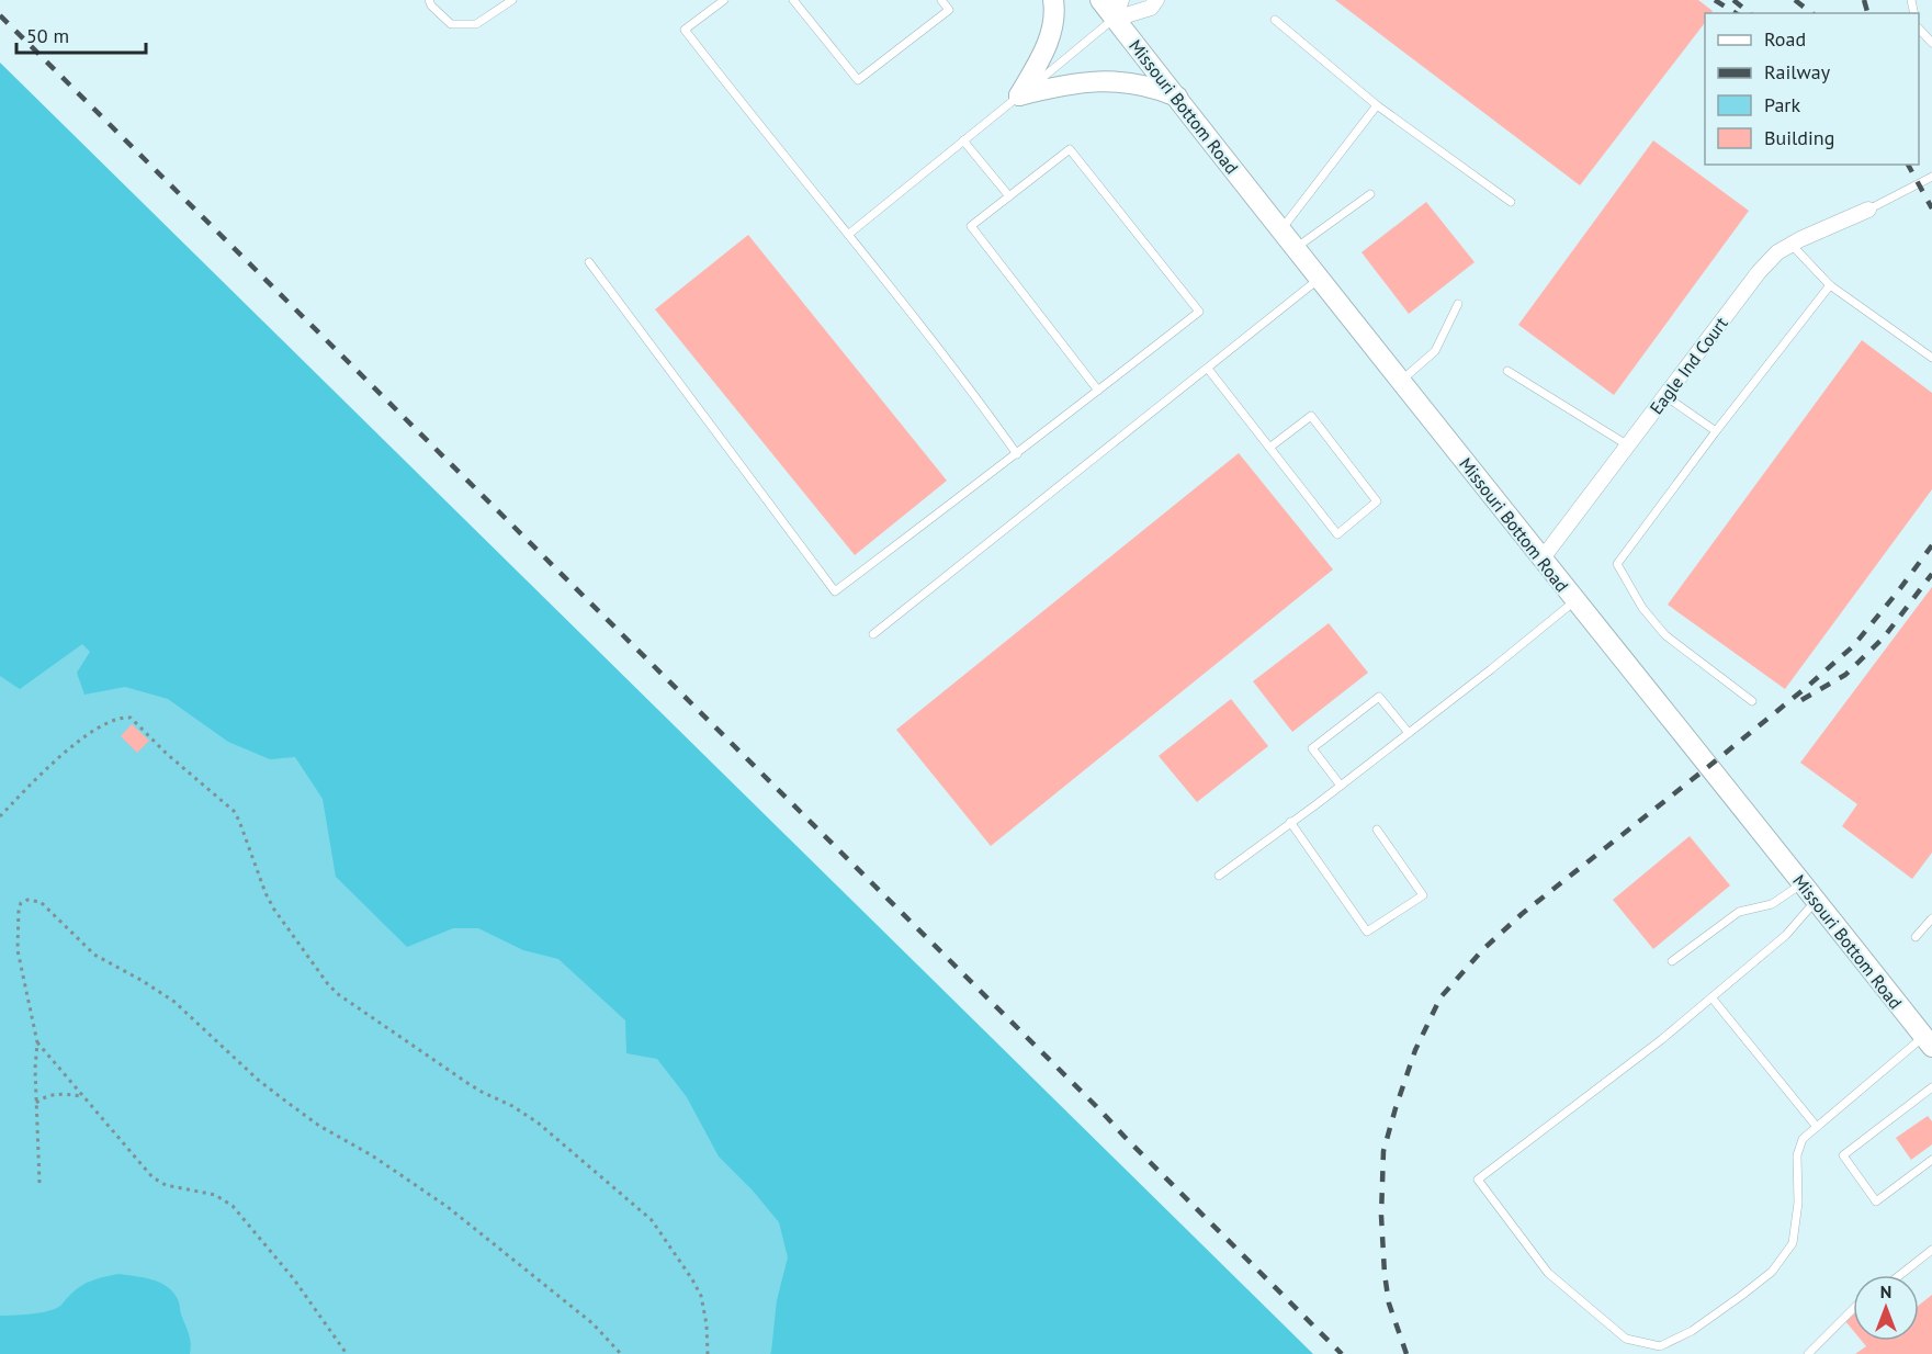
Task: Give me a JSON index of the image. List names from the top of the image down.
{
  "streets": {
    "street": ["Missouri Bottom Road", "Eagle Ind Court"]
  },
  "crossings": [
    ["Missouri Bottom Road", "Eagle Ind Court"]
  ],
  "legend": [
    "Road",
    "Railway",
    "Park",
    "Building"
  ],
  "scale_bar": "50 m",
  "north": "top"
}
